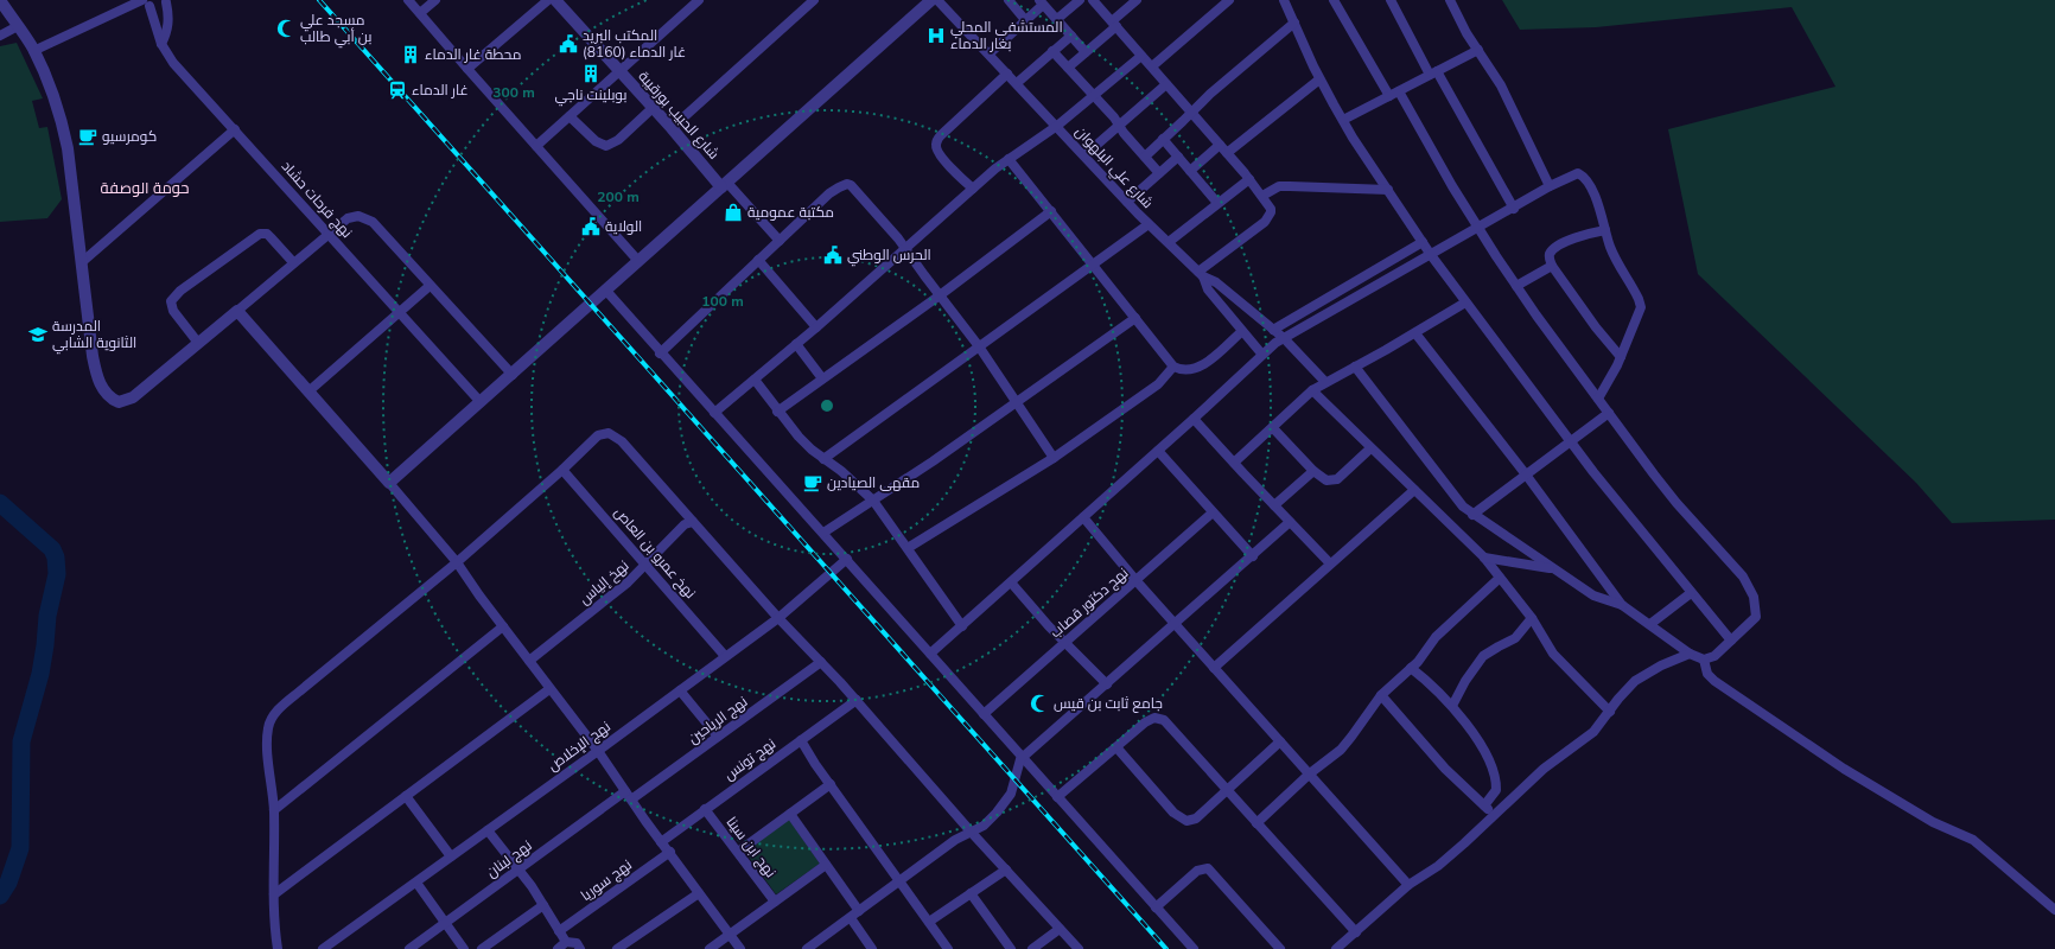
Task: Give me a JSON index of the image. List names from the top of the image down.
{
  "streets": {
    "street": [
      "شارع الحبيب بورقيبة",
      "شارع علي البلهوان",
      "نهج فرحات حشاد",
      "نهخ عمرو بن العاص",
      "نهخ إلياس",
      "نهج دكتور قصاب",
      "نهج الرياحين",
      "نهج الإخلاص",
      "نهج تونس",
      "نهج ابن سينا",
      "نهج لبنان",
      "نهج سوريا"
    ]
  },
  "crossings": [
    ["نهخ عمرو بن العاص", "نهخ إلياس"],
    ["نهخ عمرو بن العاص", "نهج الإخلاص"],
    ["نهج تونس", "نهج ابن سينا"]
  ],
  "districts": ["حومة الوصفة"],
  "places": {
    "mosque": ["مسجد علي بن أبي طالب", "جامع ثابت بن قیس"],
    "hospital": ["المستشفى المحلي بغار الدماء"],
    "public building": ["المكتب البريد غار الدماء (8160)", "الولاية", "الحرس الوطني"],
    "building": ["محطة غار الدماء", "بوبلينت ناجي"],
    "station": ["غار الدماء"],
    "cafe": ["كومرسيو", "مقهى الصيادين"],
    "shop": ["مكتبة عمومية"],
    "school or university": ["المدرسة الثانوية الشابي"]
  },
  "rings": ["300 m", "200 m", "100 m"]
}
